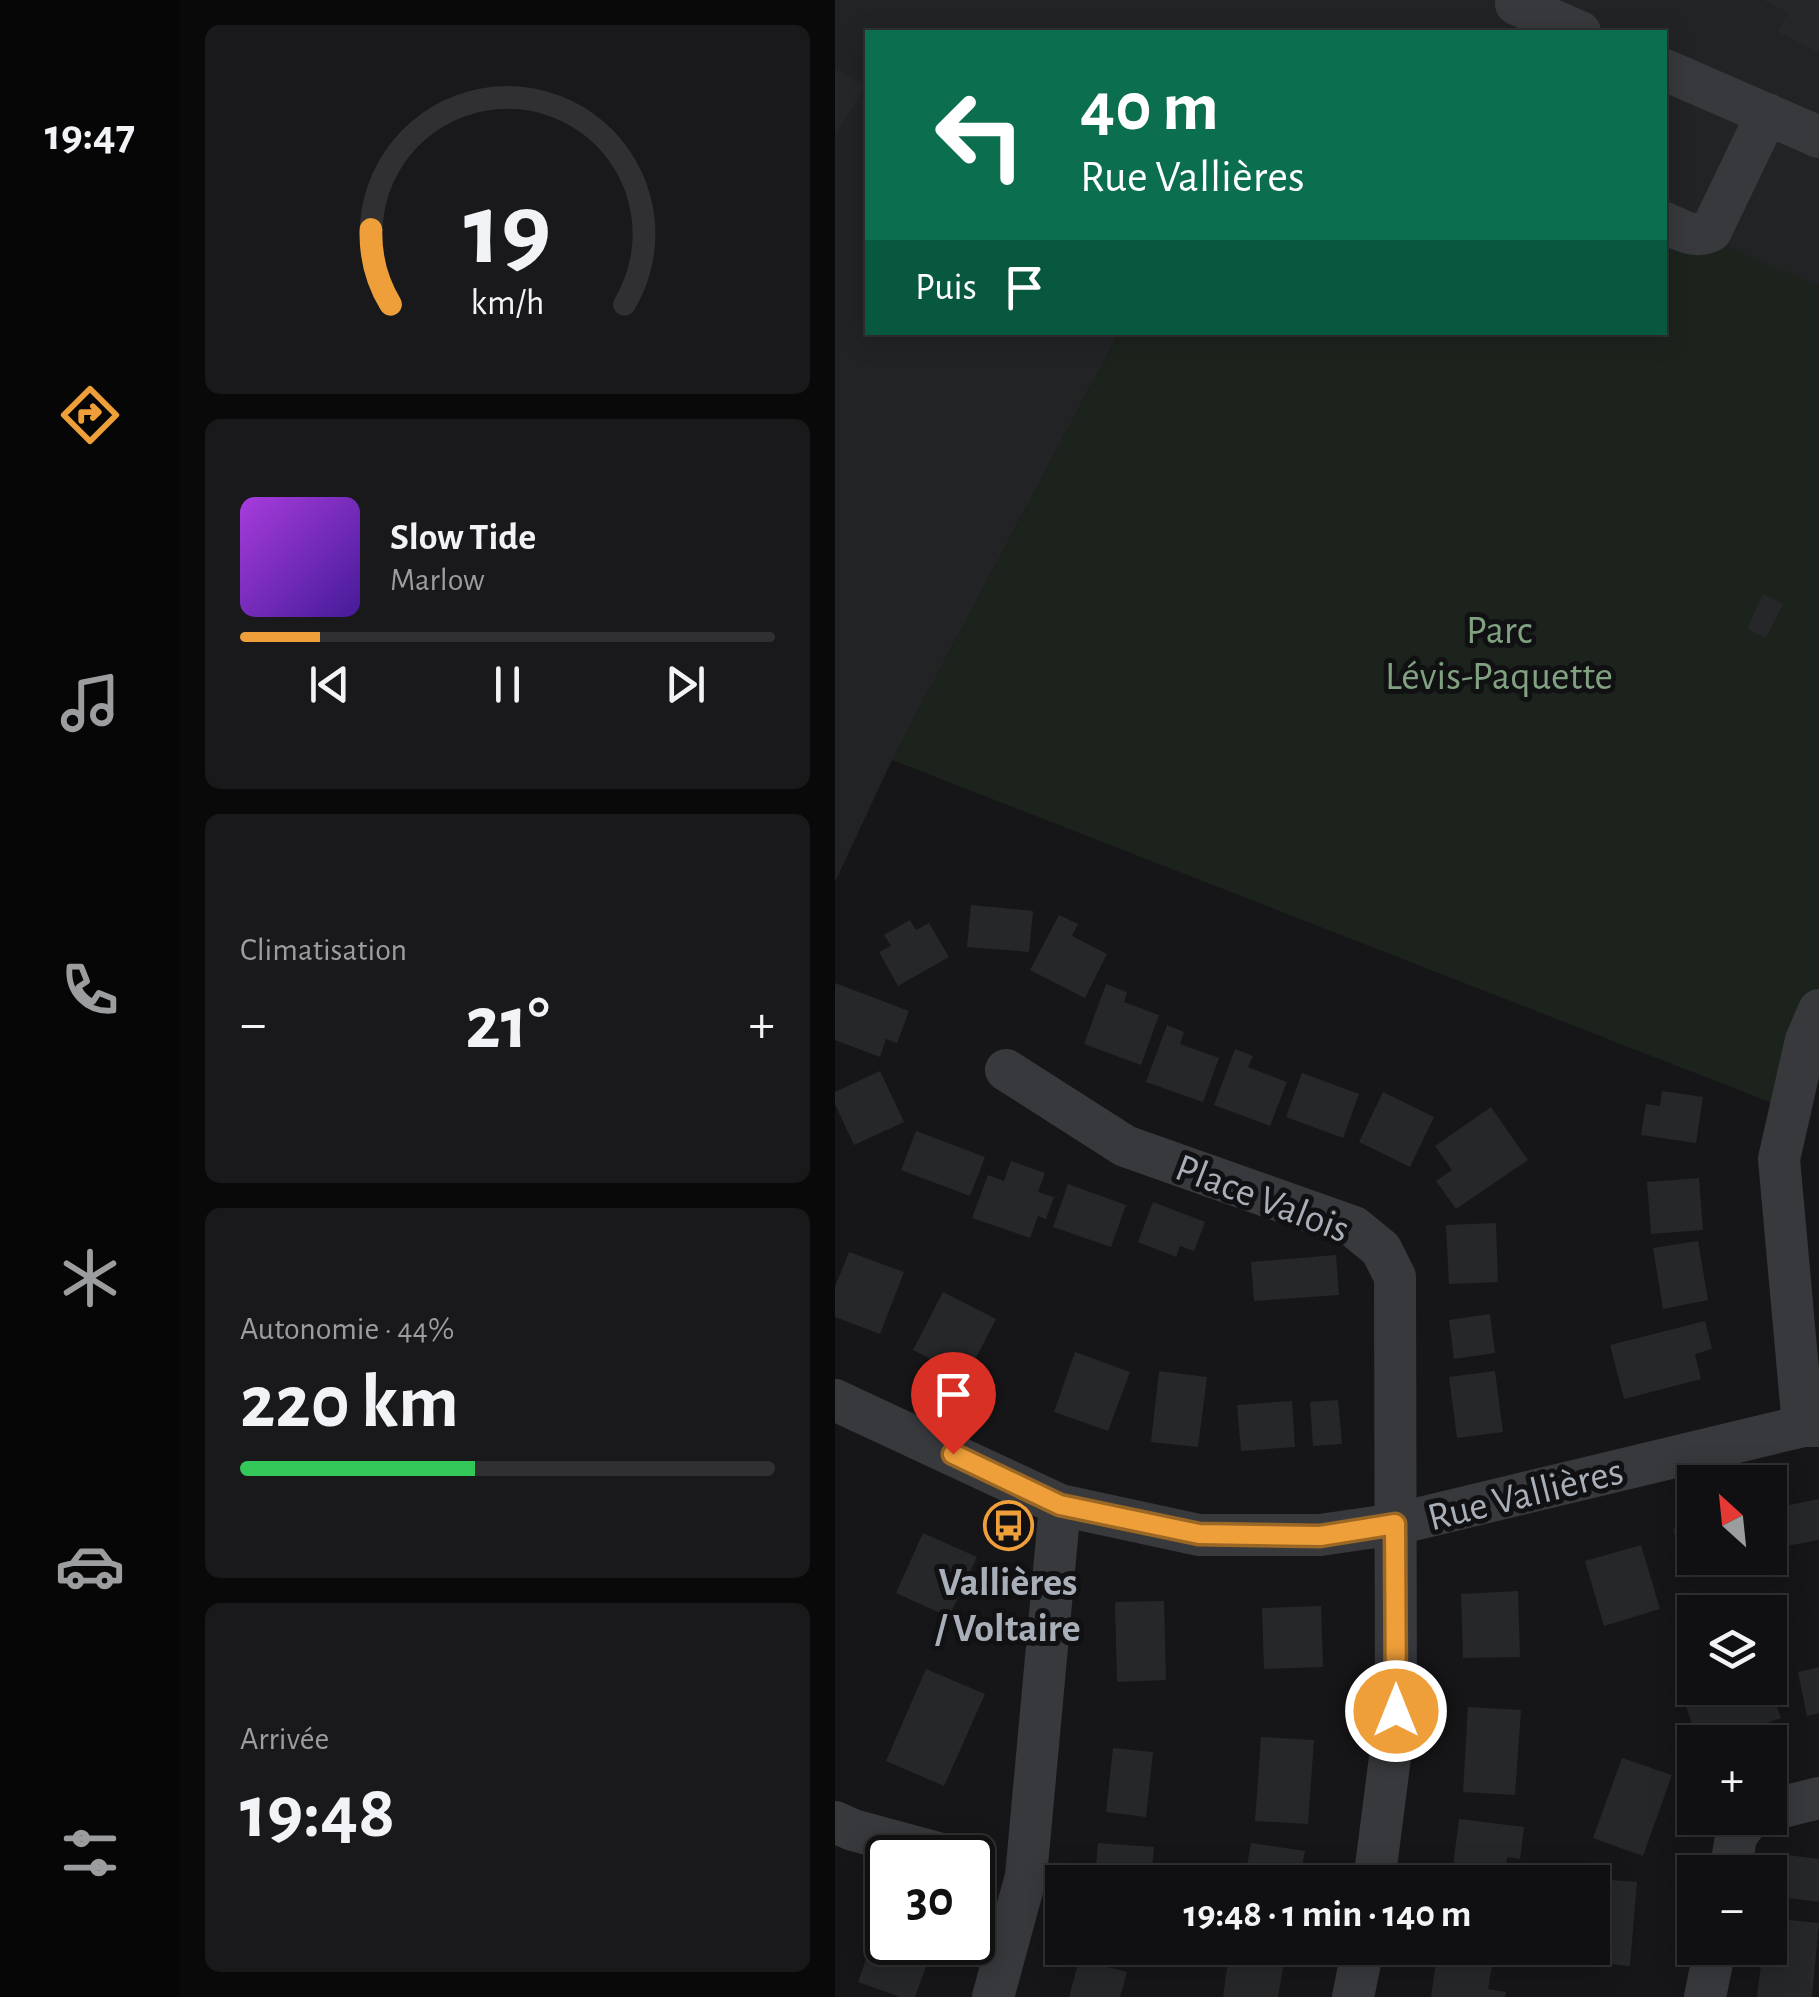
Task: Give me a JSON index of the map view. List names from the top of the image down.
{
  "streets": {
    "street": ["Place Valois", "Rue Vallières"]
  },
  "crossings": [
    ["Place Valois", "Rue Vallières"]
  ],
  "parks": ["Parc Lévis-Paquette"],
  "places": {
    "bus stop": ["Vallières / Voltaire"]
  },
  "north": "top left",
  "page": {
    "tabs": "19:47",
    "turn": ["40 m", "Rue Vallières"],
    "then": "Puis",
    "song": ["Slow Tide", "Marlow"],
    "tile": [
      "Climatisation",
      ["Autonomie · 44%", "220 km"],
      ["Arrivée", "19:48"]
    ],
    "heat": ["−", "21°", "+"],
    "map_buttons": ["+", "−"],
    "limit": "30",
    "trip": "19:48 · 1 min · 140 m",
    "gauge": ["19", "km/h"]
  }
}
